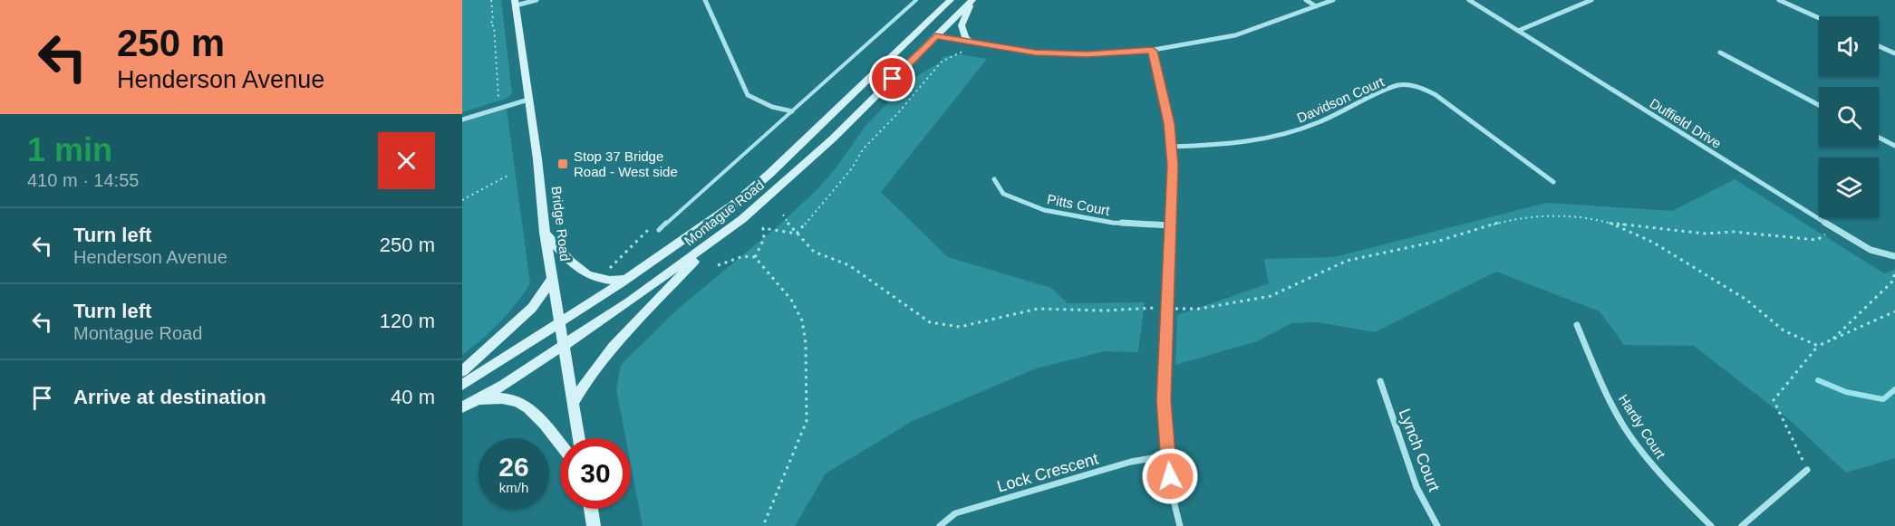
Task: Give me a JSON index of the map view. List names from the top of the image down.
{
  "streets": {
    "main road": ["Montague Road", "Bridge Road"],
    "street": [
      "Davidson Court",
      "Duffield Drive",
      "Pitts Court",
      "Hardy Court",
      "Lynch Court",
      "Lock Crescent"
    ]
  },
  "crossings": [
    ["Montague Road", "Bridge Road"]
  ],
  "places": {
    "transit": ["Stop 37 Bridge Road - West side"]
  },
  "page": {
    "turn": ["250 m", "Henderson Avenue"],
    "heading": ["1 min", "410 m · 14:55"],
    "list": [
      {
        "name": "Turn left",
        "note": "Henderson Avenue",
        "value": "250 m"
      },
      {
        "name": "Turn left",
        "note": "Montague Road",
        "value": "120 m"
      },
      {
        "name": "Arrive at destination",
        "value": "40 m"
      }
    ],
    "speed": "26 km/h",
    "limit": "30"
  }
}
